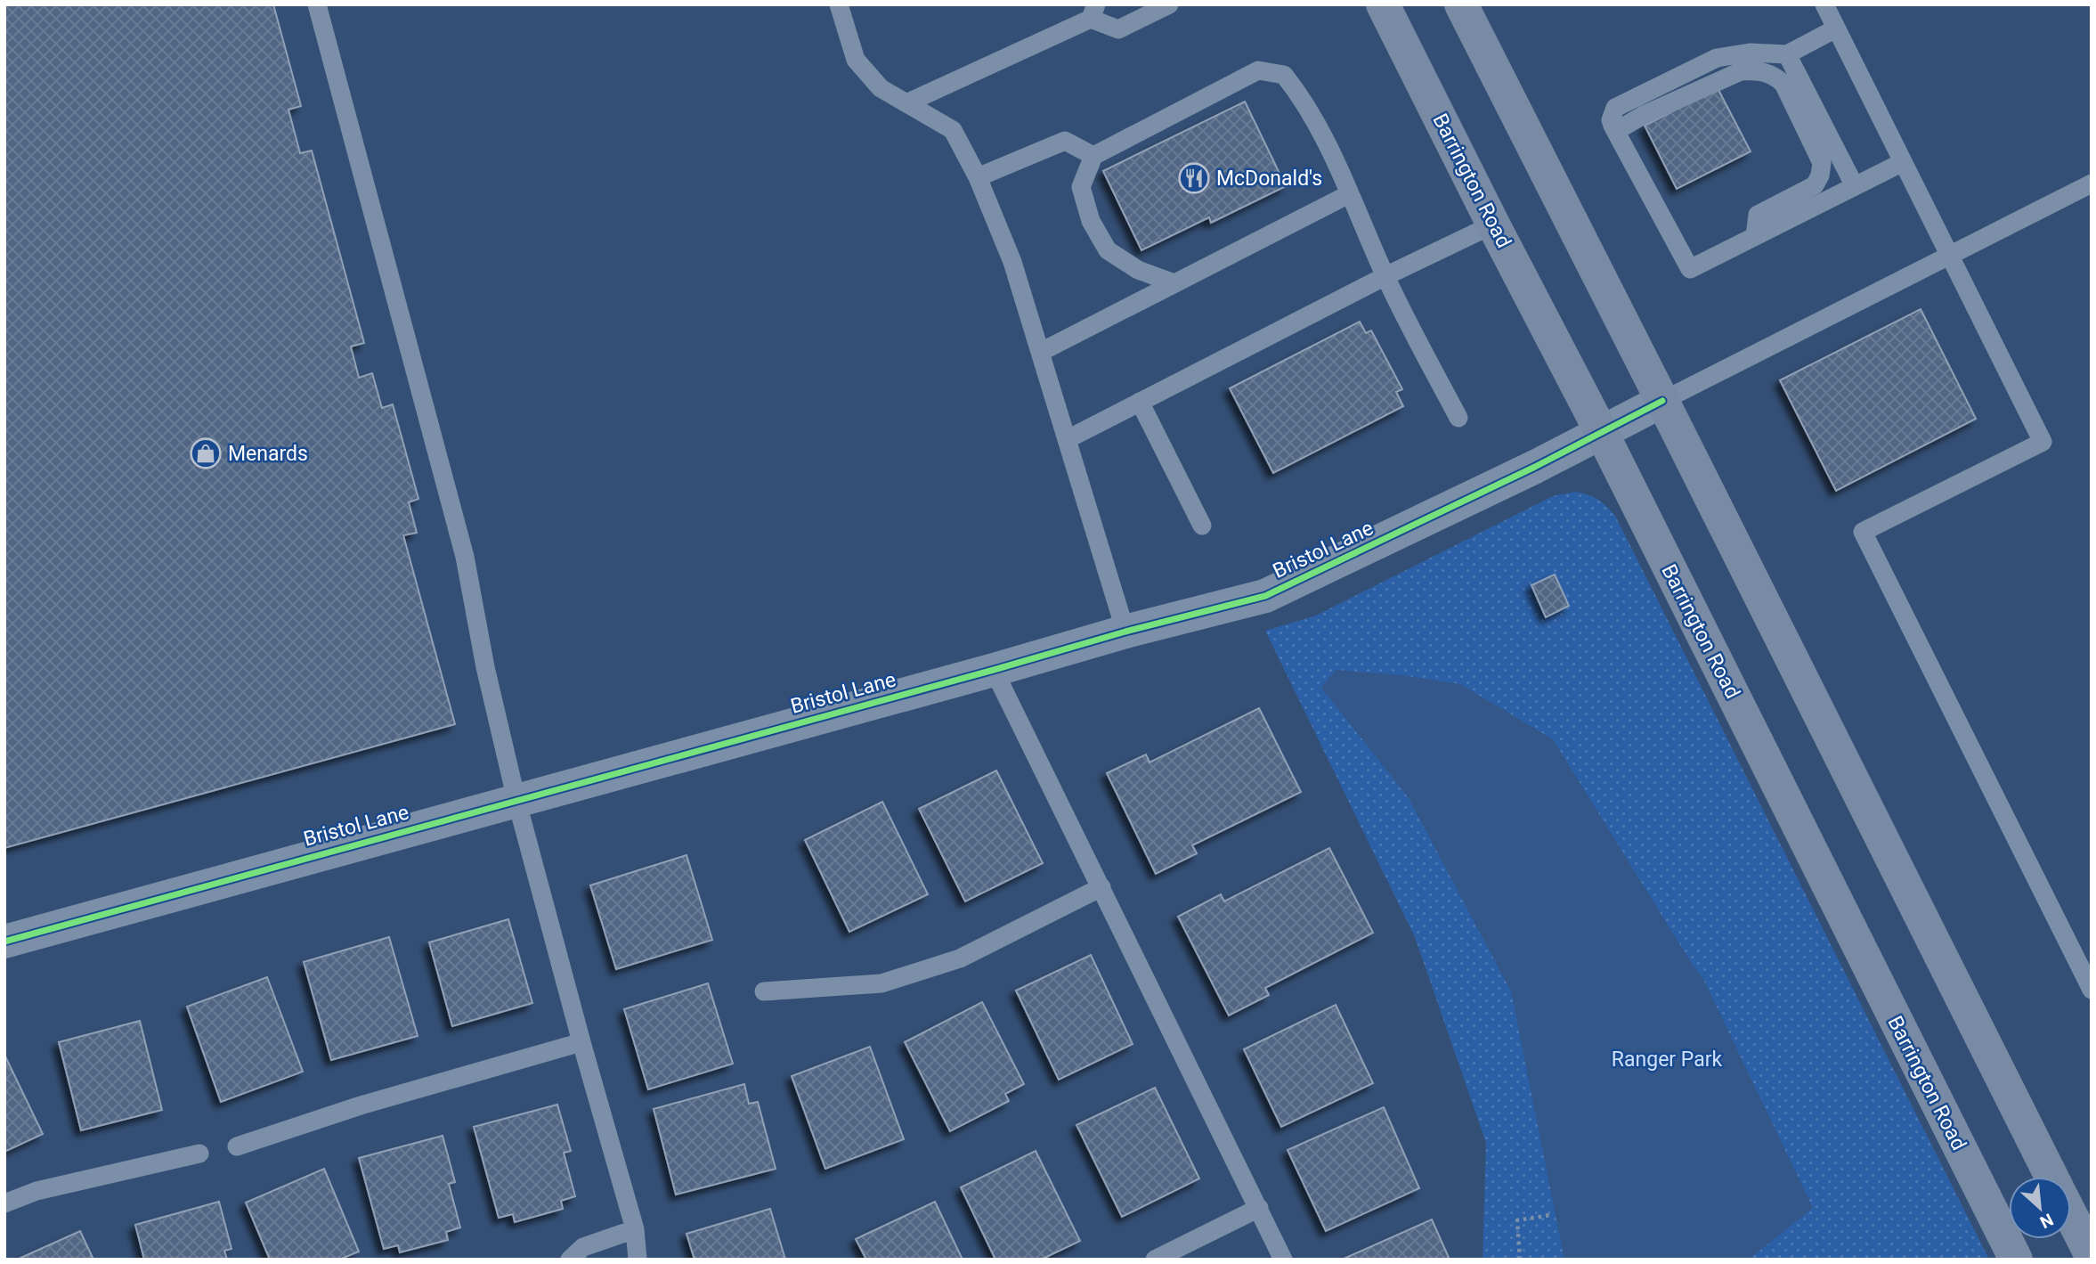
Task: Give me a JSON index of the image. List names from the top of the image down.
{
  "streets": {
    "main road": ["Barrington Road"],
    "street": ["Bristol Lane"]
  },
  "crossings": [
    ["Barrington Road", "Bristol Lane"]
  ],
  "parks": ["Ranger Park"],
  "places": {
    "restaurant": ["McDonald's"],
    "shop": ["Menards"]
  },
  "north": "bottom right"
}
